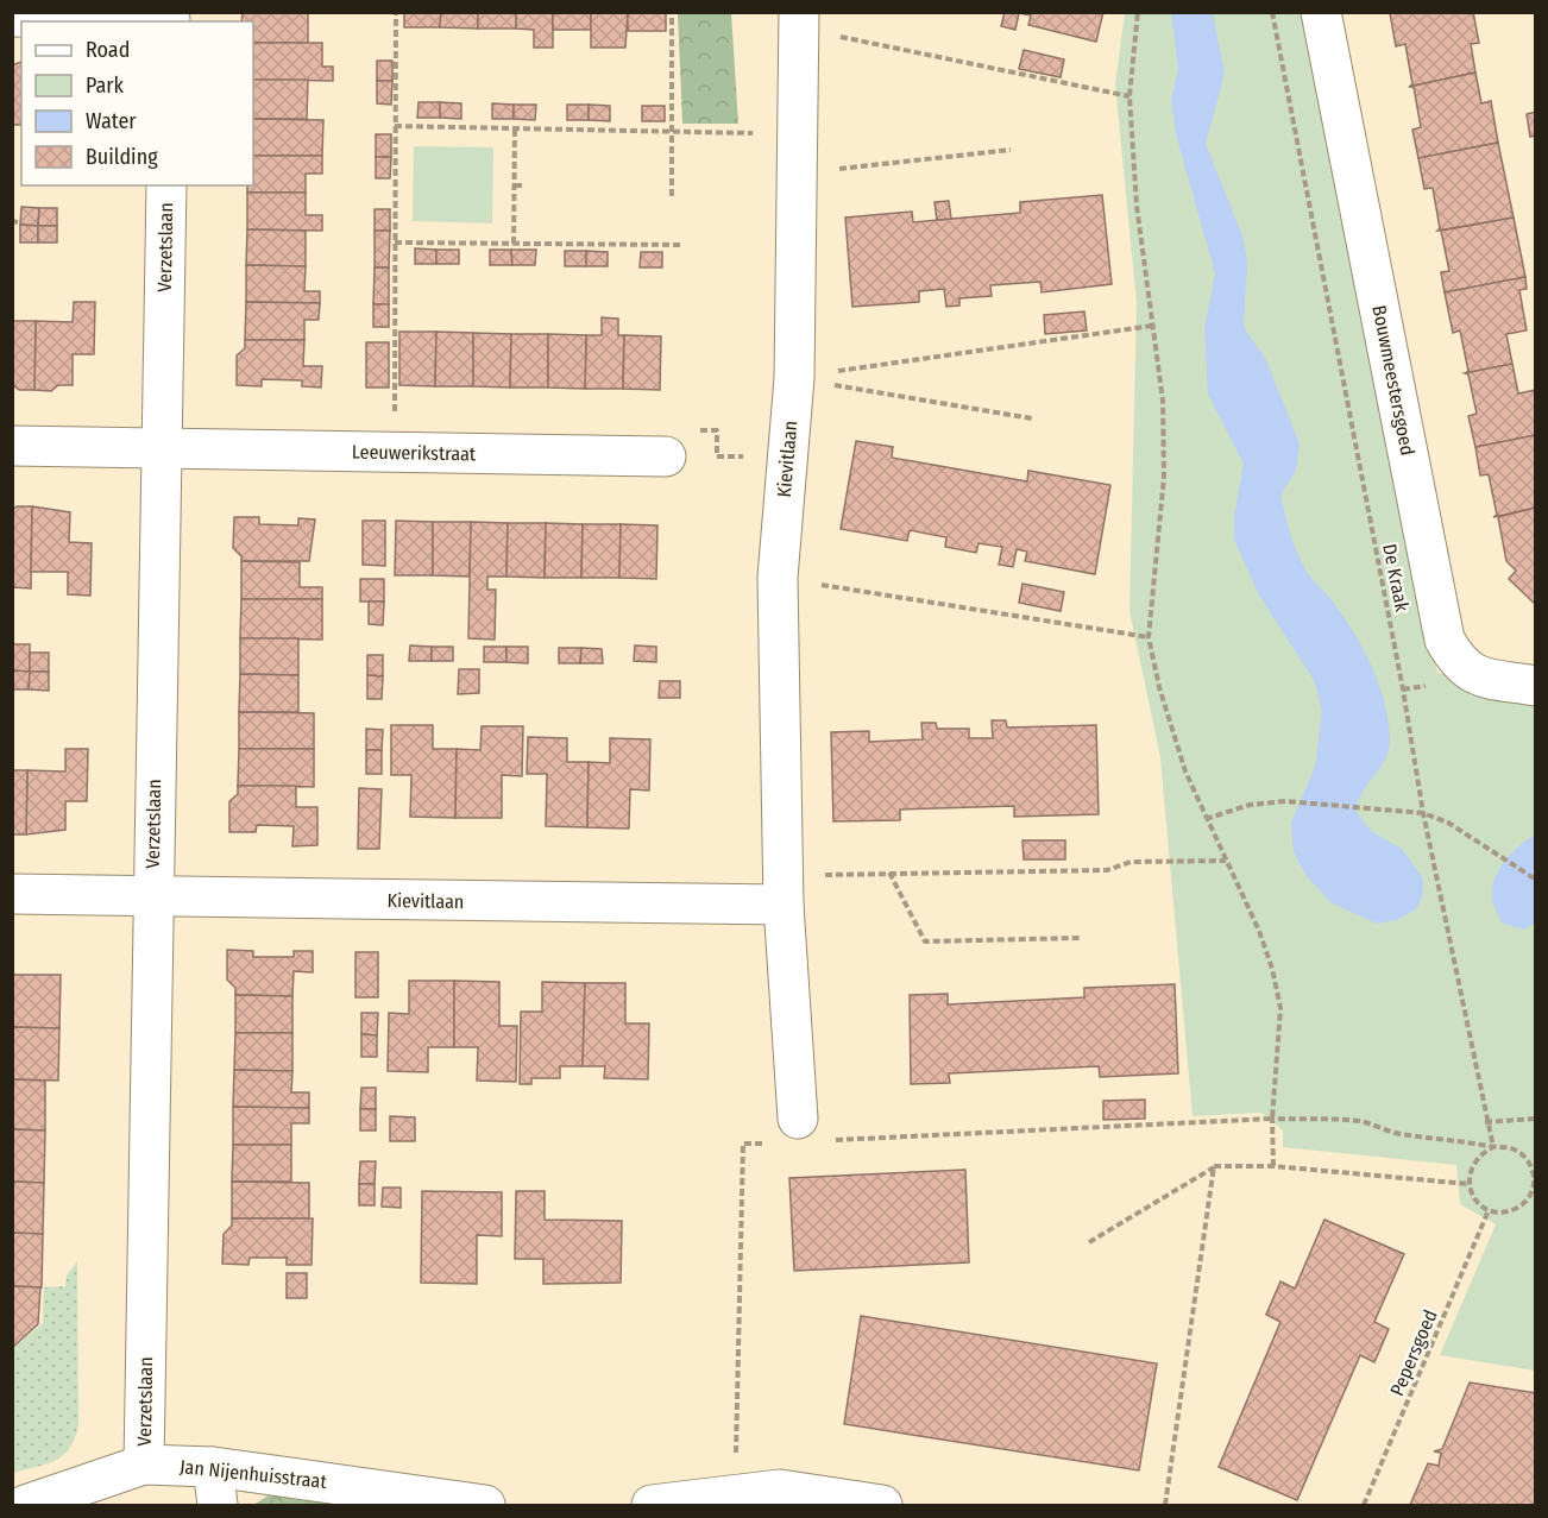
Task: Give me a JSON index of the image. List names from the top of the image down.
{
  "streets": {
    "street": [
      "Verzetslaan",
      "Bouwmeestersgoed",
      "Leeuwerikstraat",
      "Kievitlaan",
      "Jan Nijenhuisstraat"
    ],
    "path": ["De Kraak", "Pepersgoed"]
  },
  "crossings": [
    ["Verzetslaan", "Leeuwerikstraat"],
    ["Verzetslaan", "Kievitlaan"],
    ["Verzetslaan", "Jan Nijenhuisstraat"],
    ["De Kraak", "Pepersgoed"]
  ],
  "legend": [
    "Road",
    "Park",
    "Water",
    "Building"
  ]
}
